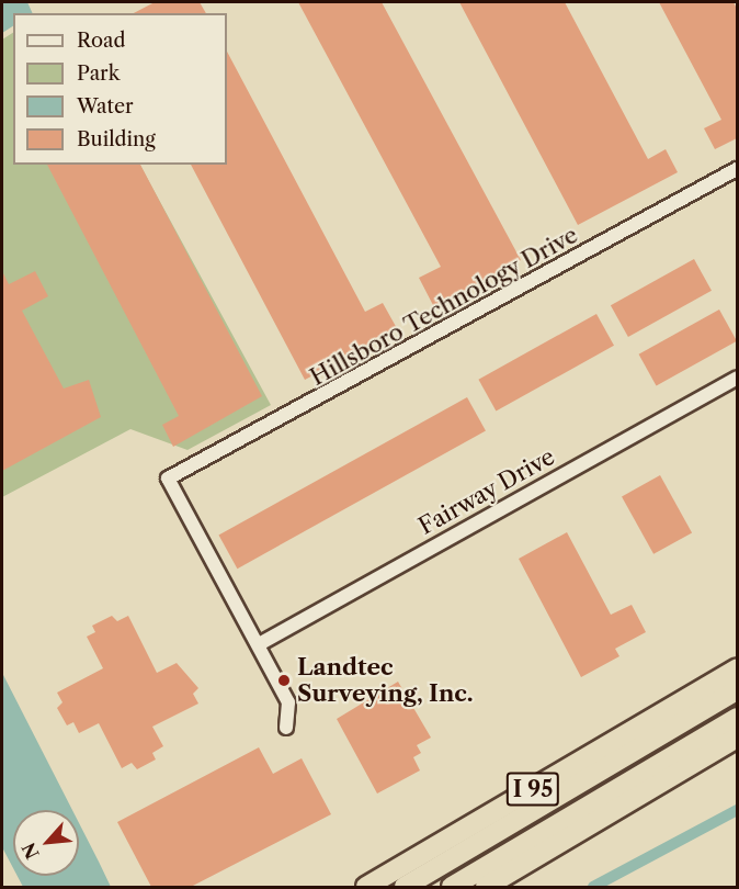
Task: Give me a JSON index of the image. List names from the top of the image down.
{
  "streets": {
    "highway": ["I 95"],
    "street": ["Hillsboro Technology Drive", "Fairway Drive"]
  },
  "crossings": [
    ["Hillsboro Technology Drive", "Fairway Drive"]
  ],
  "places": ["Landtec Surveying, Inc."],
  "legend": [
    "Road",
    "Park",
    "Water",
    "Building"
  ],
  "north": "bottom left"
}
